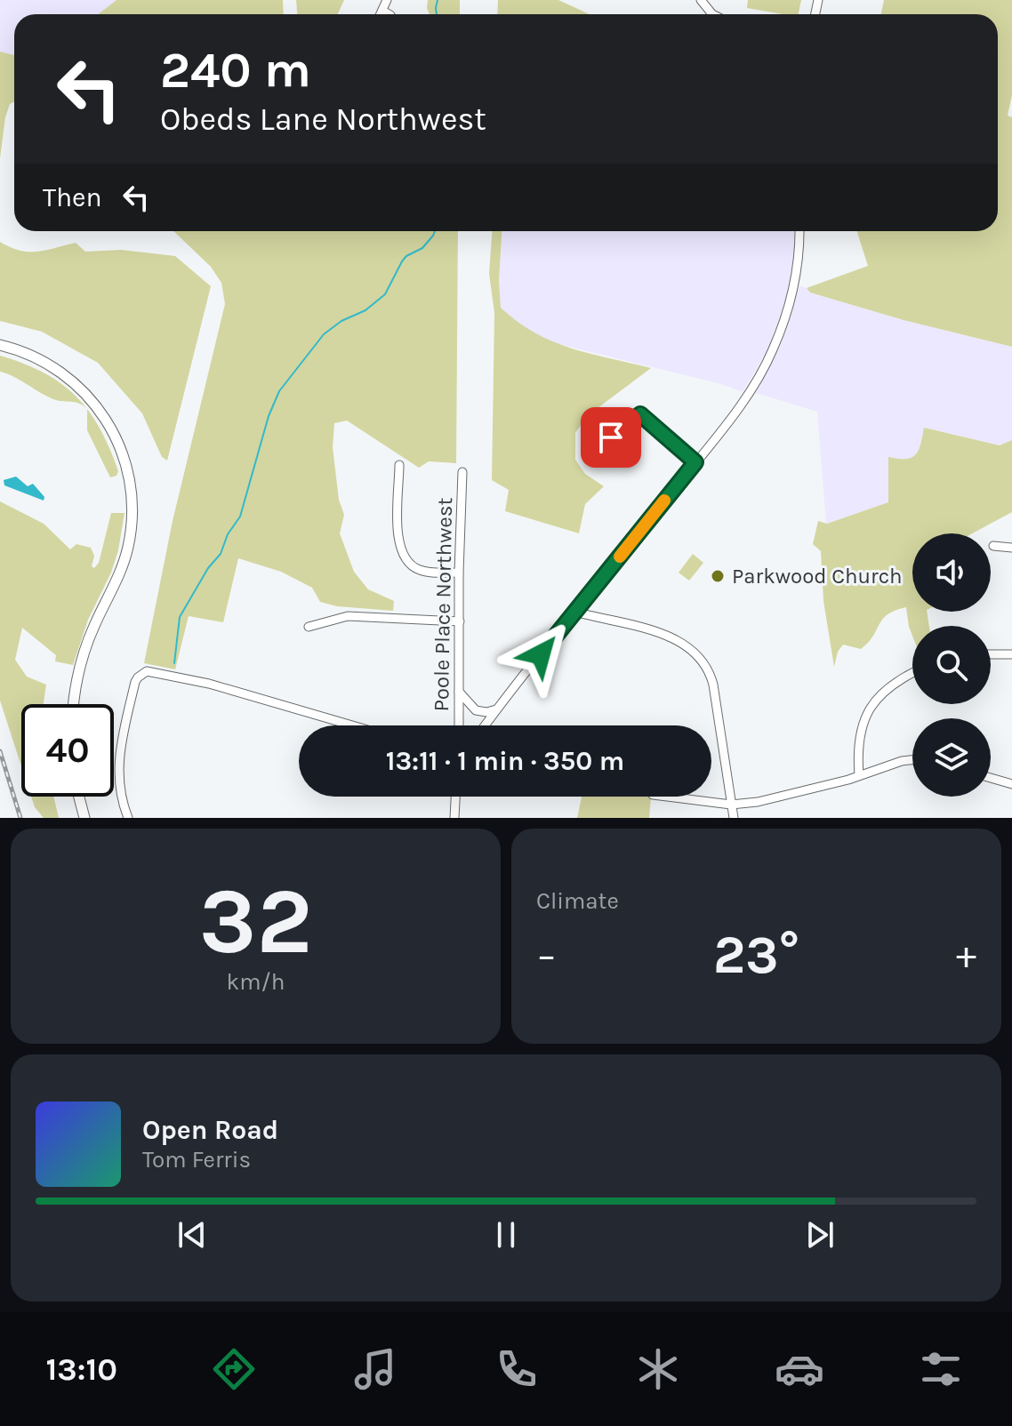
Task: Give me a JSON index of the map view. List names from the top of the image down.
{
  "streets": {
    "street": ["Poole Place Northwest"]
  },
  "places": ["Parkwood Church"],
  "page": {
    "turn": ["240 m", "Obeds Lane Northwest"],
    "then": "Then",
    "limit": "40",
    "trip": "13:11 · 1 min · 350 m",
    "tile": [
      ["32", "km/h"],
      "Climate"
    ],
    "heat": ["−", "23°", "+"],
    "song": ["Open Road", "Tom Ferris"],
    "tabs": "13:10"
  }
}
